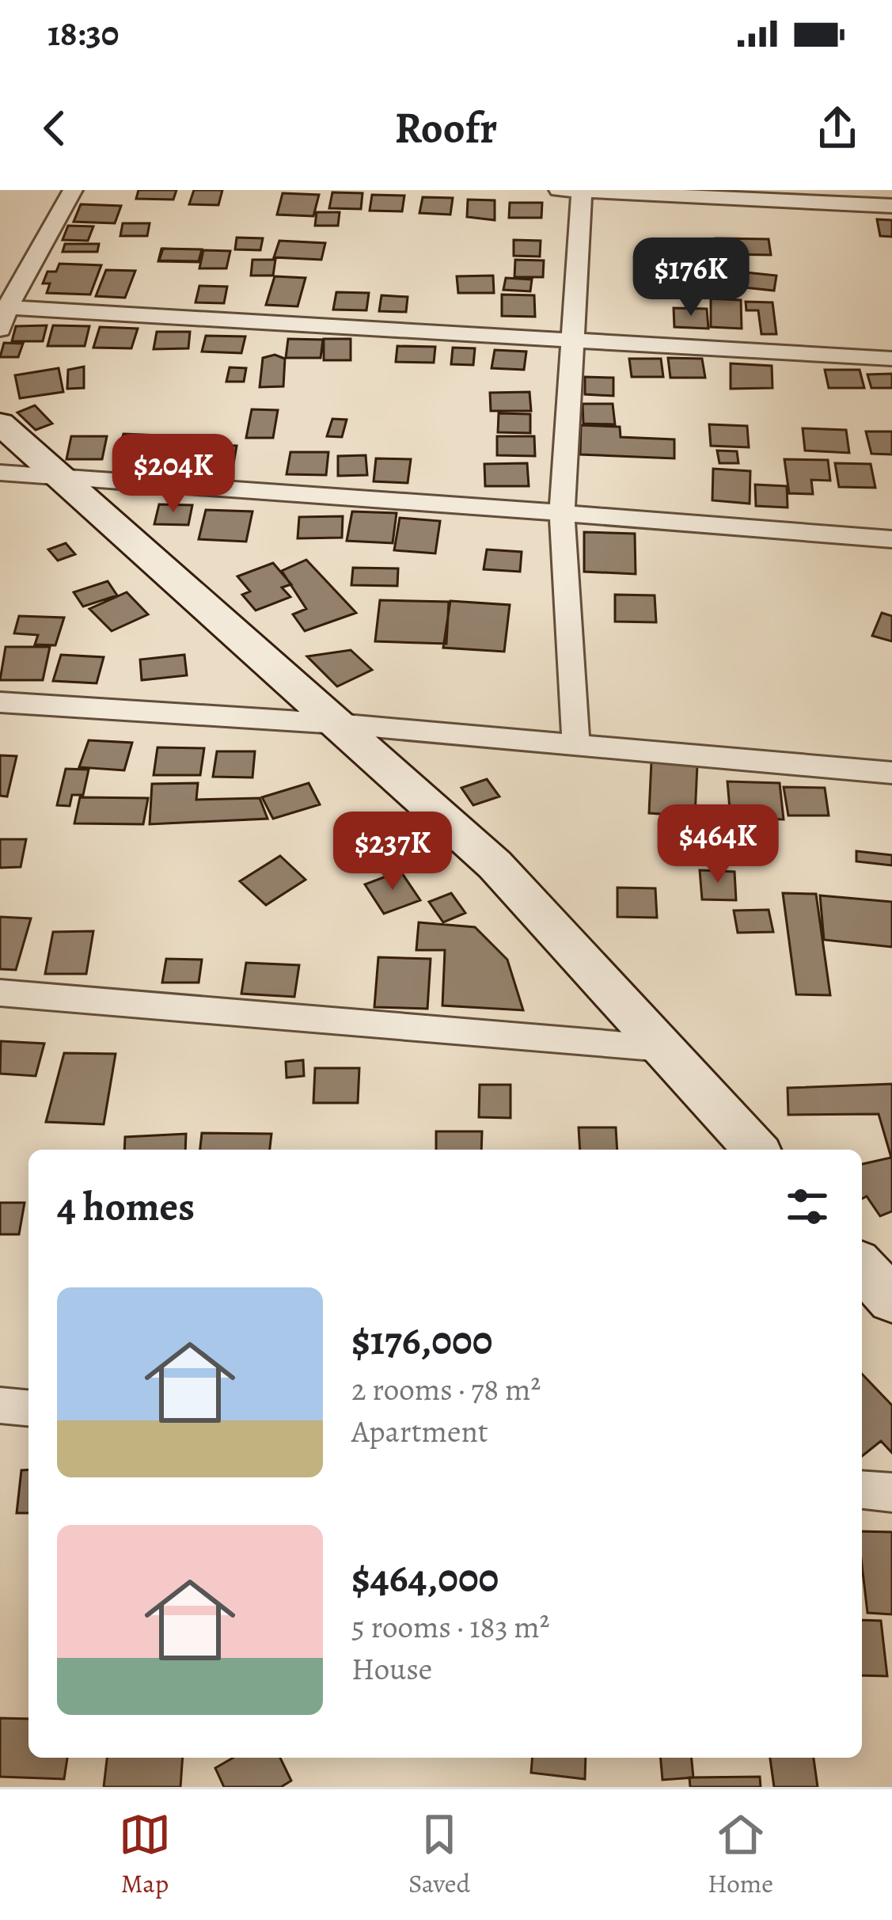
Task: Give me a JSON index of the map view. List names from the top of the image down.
{
  "page": {
    "status": "18:30",
    "header": "Roofr",
    "price": [
      "$176K",
      "$204K",
      "$464K",
      "$237K"
    ],
    "heading": "4 homes",
    "list": [
      {
        "name": "$176,000",
        "note": "2 rooms · 78 m² · Apartment"
      },
      {
        "name": "$464,000",
        "note": "5 rooms · 183 m² · House"
      }
    ],
    "tabs": ["Map", "Saved", "Home"]
  }
}
